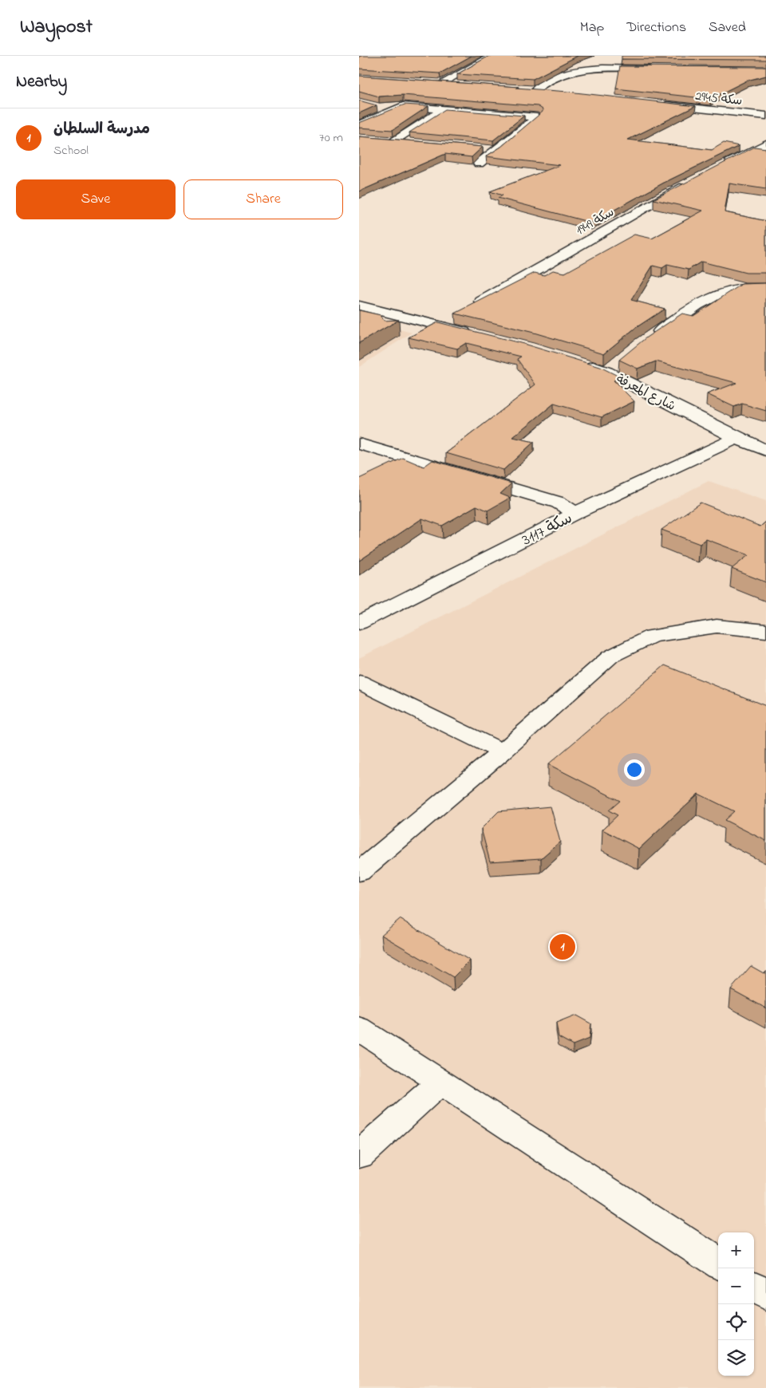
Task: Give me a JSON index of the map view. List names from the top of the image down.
{
  "streets": {
    "street": [
      "سكة 2945",
      "سكة 1949",
      "شارع المعرفة",
      "سكة 3117"
    ]
  },
  "crossings": [
    ["شارع المعرفة", "سكة 3117"]
  ],
  "page": {
    "header": "Waypost",
    "nav": ["Map", "Directions", "Saved"],
    "heading": "Nearby",
    "list": [
      {
        "mark": "1",
        "name": "مدرسة السلطان",
        "note": "School",
        "value": "70 m"
      }
    ],
    "buttons": ["Save", "Share"],
    "pins": "1",
    "map_buttons": ["+", "−"]
  }
}
